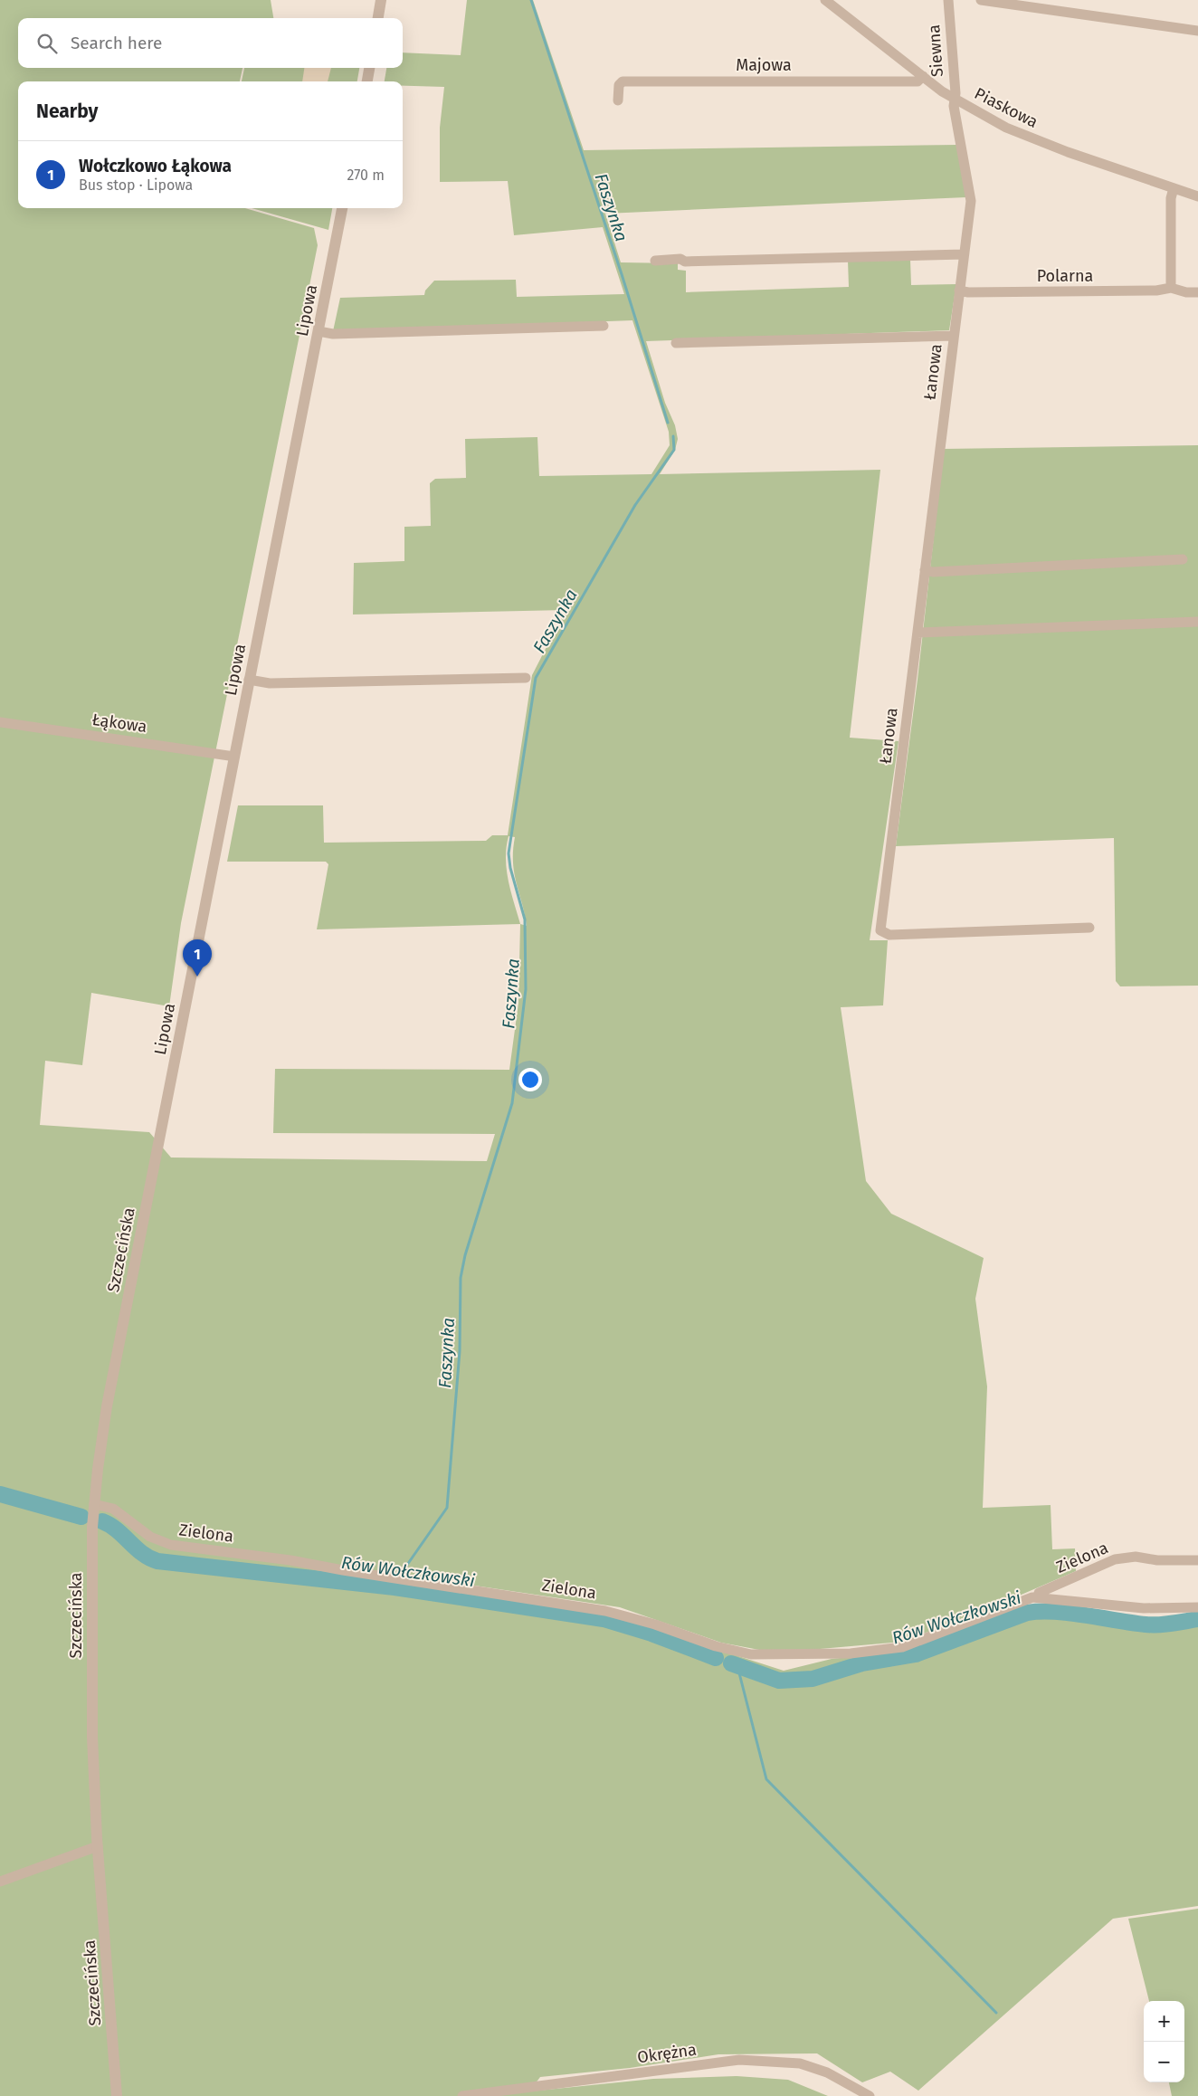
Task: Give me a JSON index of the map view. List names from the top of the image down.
{
  "streets": {
    "street": [
      "Siewna",
      "Majowa",
      "Piaskowa",
      "Polarna",
      "Lipowa",
      "Łanowa",
      "Łąkowa",
      "Szczecińska",
      "Zielona",
      "Okrężna"
    ]
  },
  "crossings": [
    ["Siewna", "Piaskowa"],
    ["Siewna", "Łanowa"],
    ["Majowa", "Piaskowa"],
    ["Piaskowa", "Łanowa"],
    ["Polarna", "Łanowa"],
    ["Lipowa", "Łąkowa"],
    ["Lipowa", "Szczecińska"],
    ["Szczecińska", "Zielona"]
  ],
  "water": ["Faszynka", "Rów Wołczkowski"],
  "page": {
    "search": "Search here",
    "heading": "Nearby",
    "list": [
      {
        "mark": "1",
        "name": "Wołczkowo Łąkowa",
        "note": "Bus stop · Lipowa",
        "value": "270 m"
      }
    ],
    "pins": "1",
    "map_buttons": ["+", "−"]
  }
}
